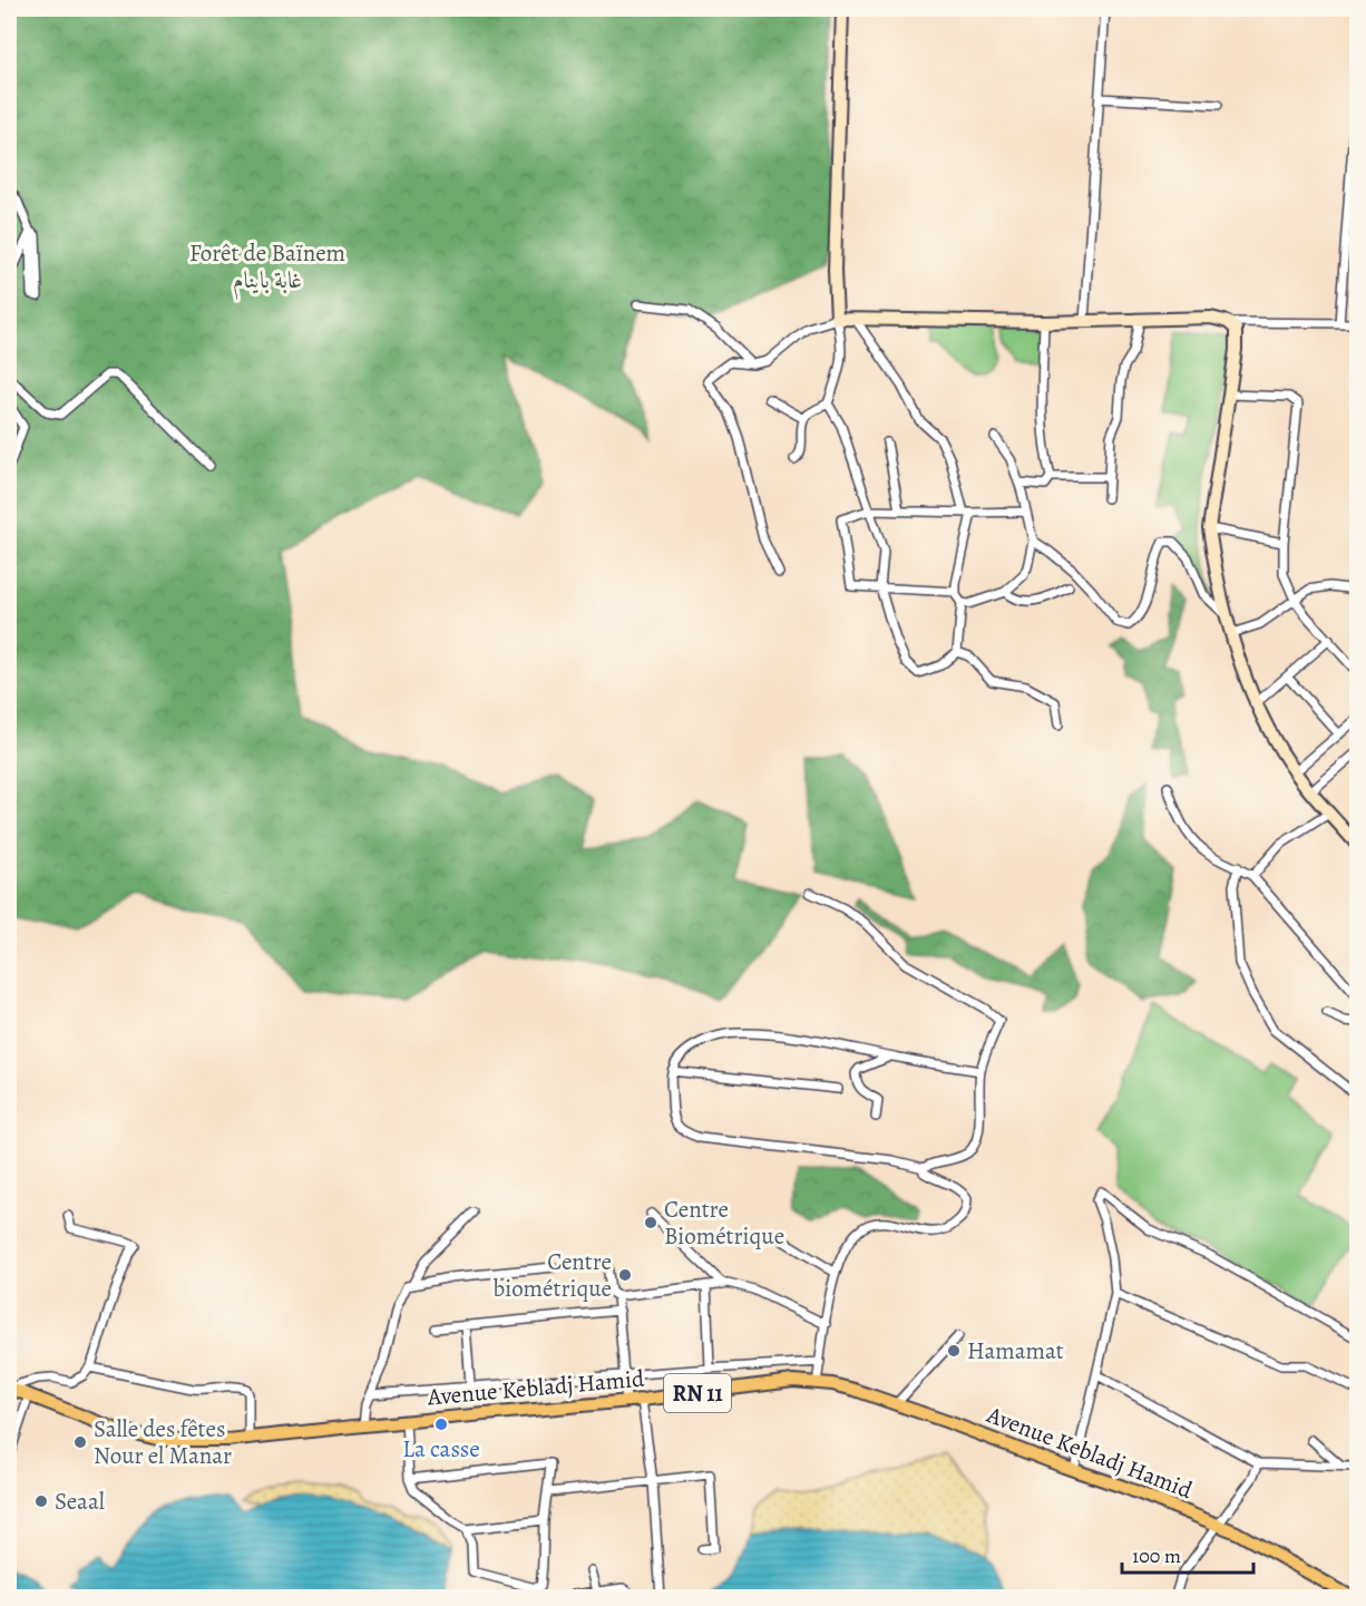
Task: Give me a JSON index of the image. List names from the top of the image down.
{
  "streets": {
    "main road": ["Avenue Kebladj Hamid", "RN 11"]
  },
  "parks": ["Forêt de Baïnem غابة باينام"],
  "places": [
    "Centre Biométrique",
    "Centre biométrique",
    "Hamamat",
    "La casse",
    "Salle des fêtes Nour el Manar",
    "Seaal"
  ],
  "scale_bar": "100 m"
}
